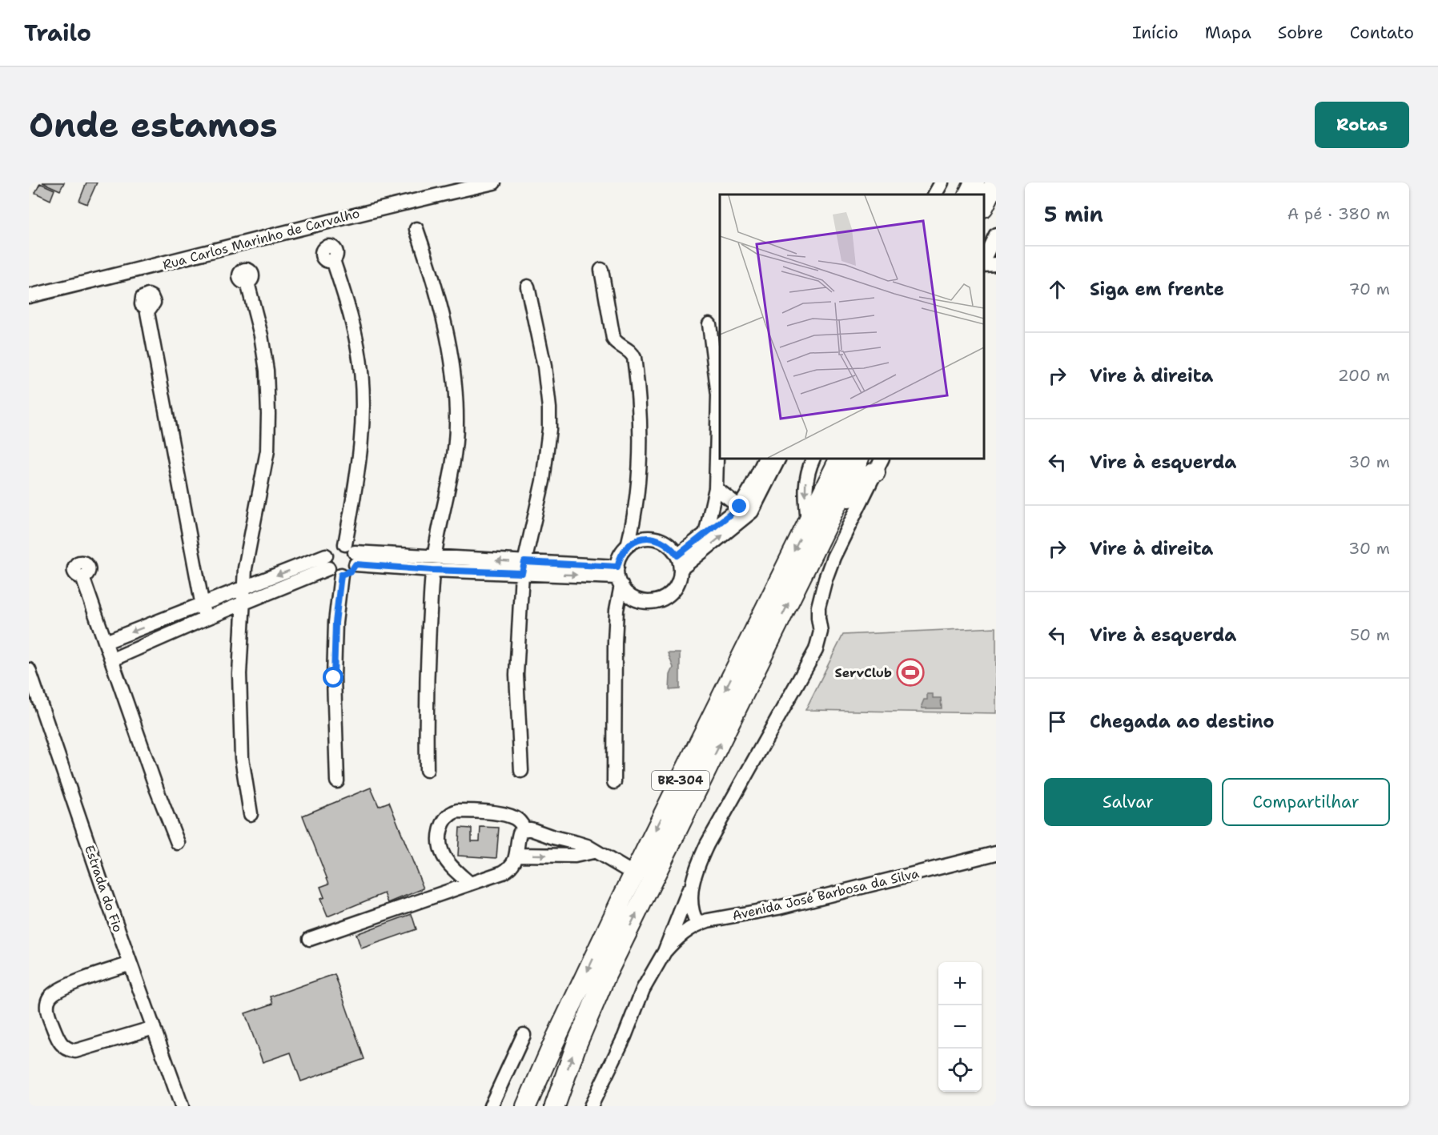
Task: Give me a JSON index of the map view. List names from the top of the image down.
{
  "streets": {
    "highway": ["BR-304"],
    "street": ["Rua Carlos Marinho de Carvalho", "Estrada do Fio", "Avenida José Barbosa da Silva"]
  },
  "places": {
    "sports": ["ServClub"]
  },
  "page": {
    "header": "Trailo",
    "nav": [
      "Início",
      "Mapa",
      "Sobre",
      "Contato"
    ],
    "buttons": [
      "Rotas",
      ["Salvar", "Compartilhar"]
    ],
    "title": "Onde estamos",
    "heading": ["5 min", "A pé · 380 m"],
    "list": [
      ["Siga em frente", "70 m"],
      ["Vire à direita", "200 m"],
      ["Vire à esquerda", "30 m"],
      ["Vire à direita", "30 m"],
      ["Vire à esquerda", "50 m"],
      "Chegada ao destino"
    ],
    "map_buttons": ["+", "−"]
  }
}
